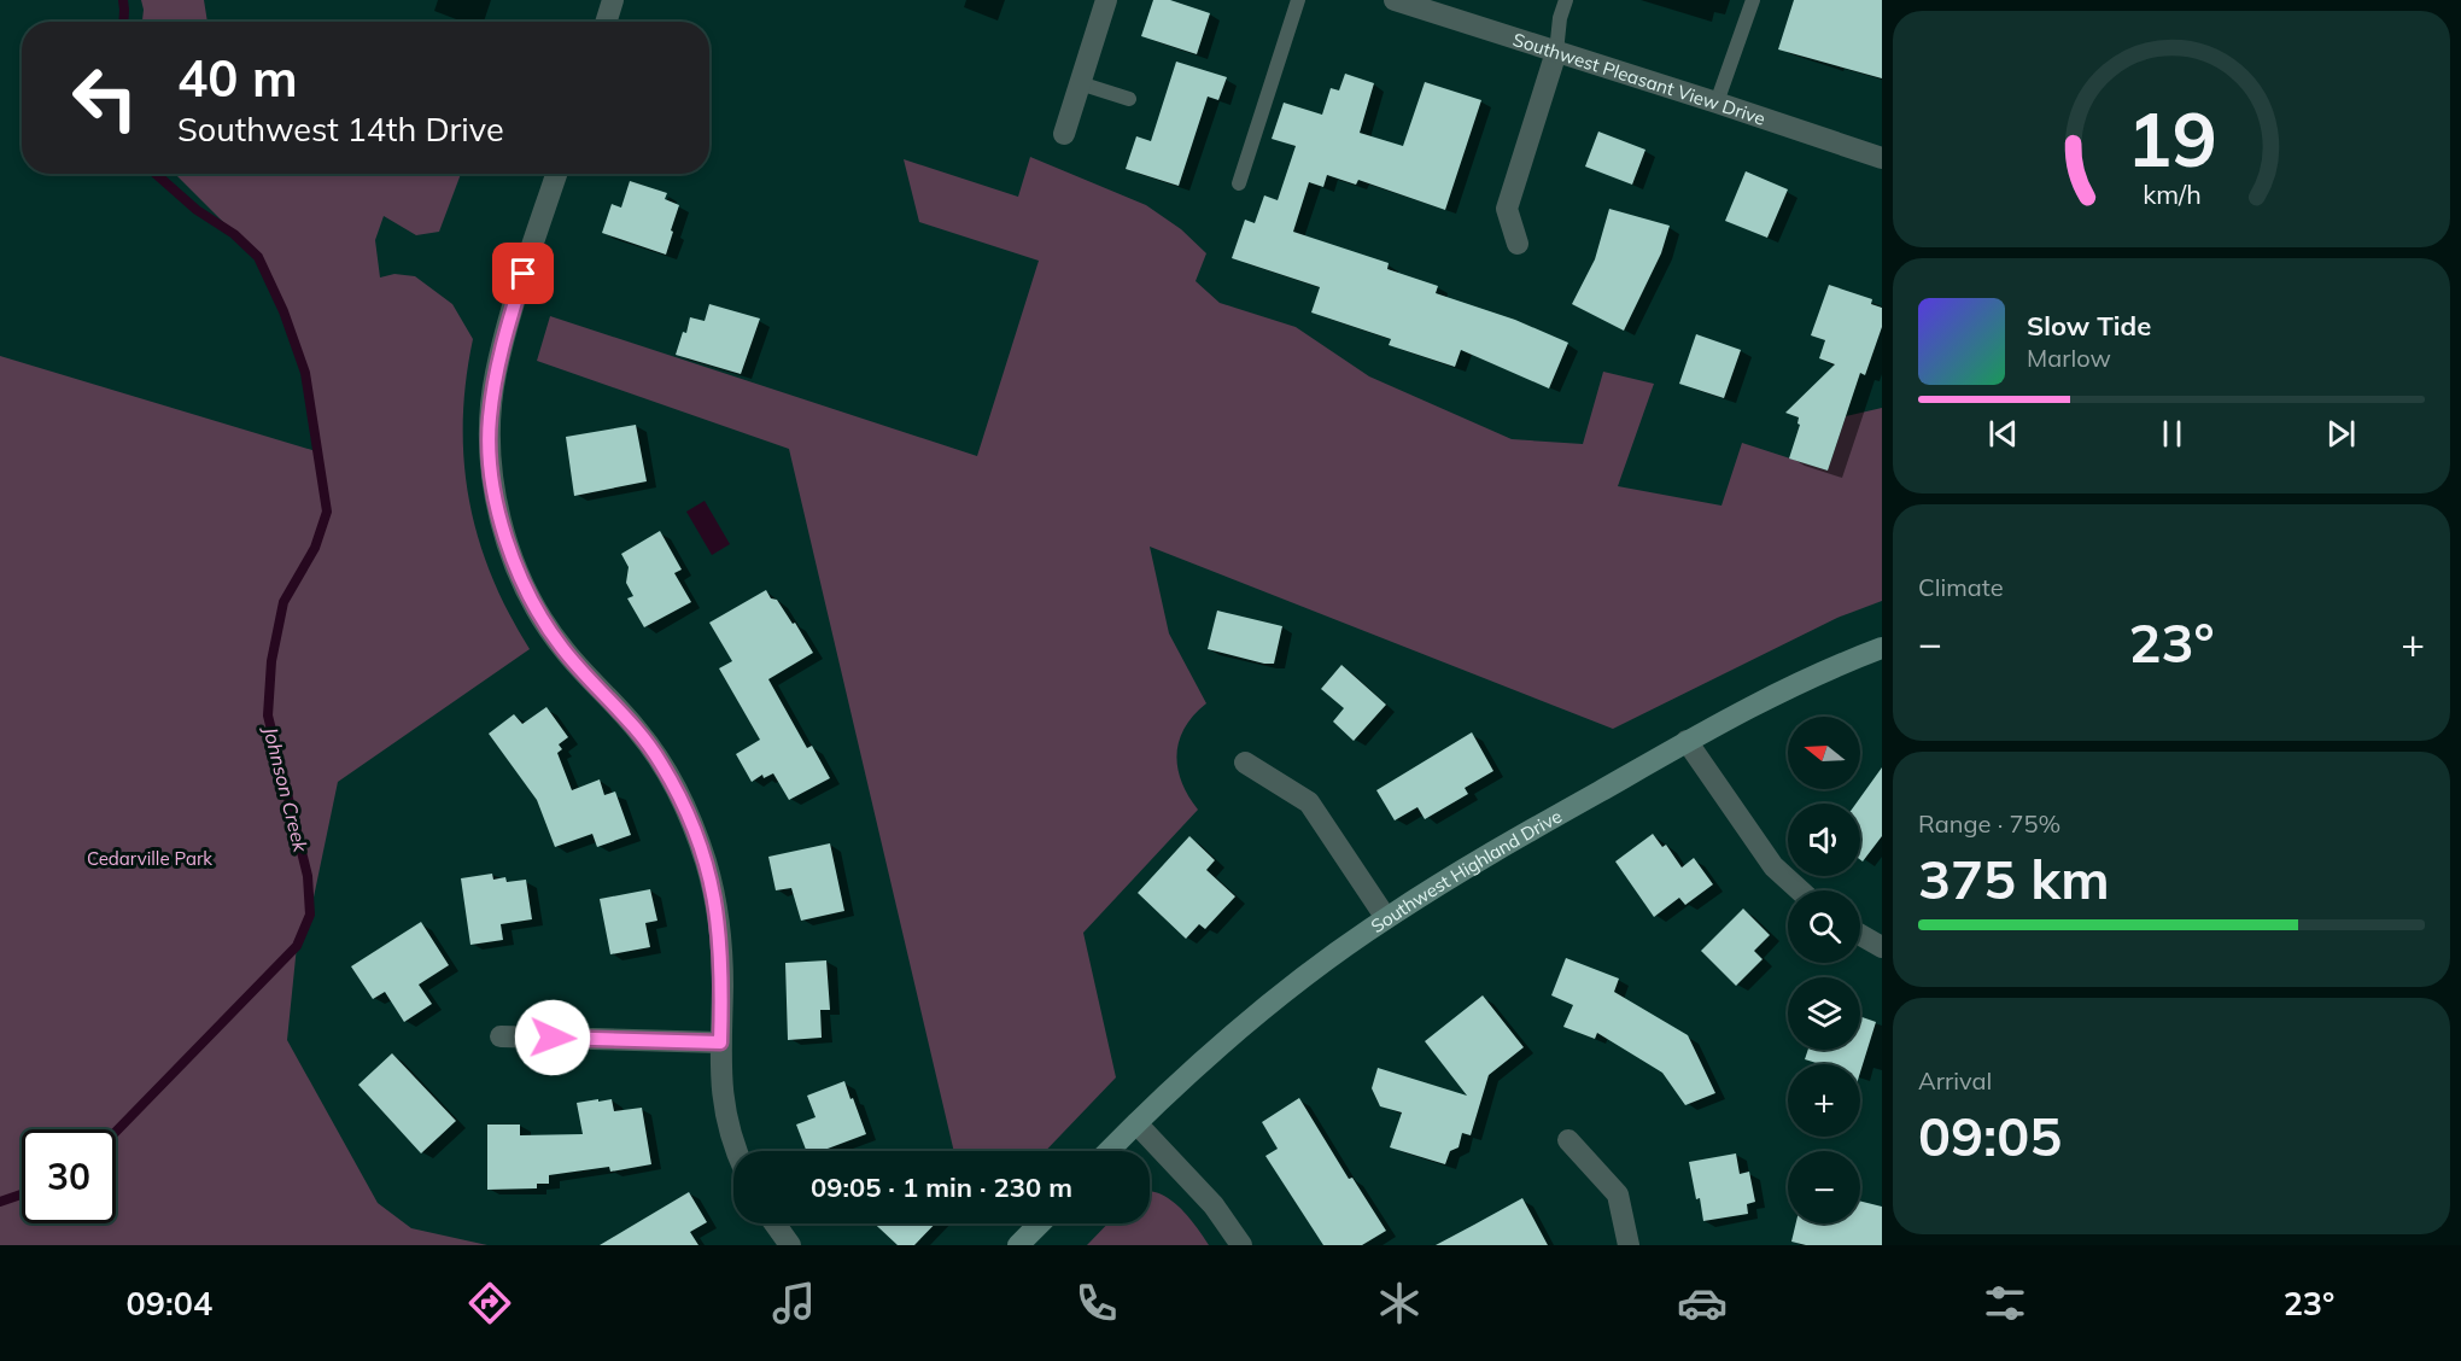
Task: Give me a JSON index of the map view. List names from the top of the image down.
{
  "streets": {
    "main road": ["Southwest Highland Drive"],
    "street": ["Southwest Pleasant View Drive"]
  },
  "water": ["Johnson Creek"],
  "parks": ["Cedarville Park"],
  "north": "left",
  "page": {
    "turn": ["40 m", "Southwest 14th Drive"],
    "song": ["Slow Tide", "Marlow"],
    "tile": [
      "Climate",
      ["Range · 75%", "375 km"],
      ["Arrival", "09:05"]
    ],
    "heat": ["−", "23°", "+"],
    "map_buttons": ["+", "−"],
    "limit": "30",
    "trip": "09:05 · 1 min · 230 m",
    "tabs": ["09:04", "23°"],
    "gauge": ["19", "km/h"]
  }
}
